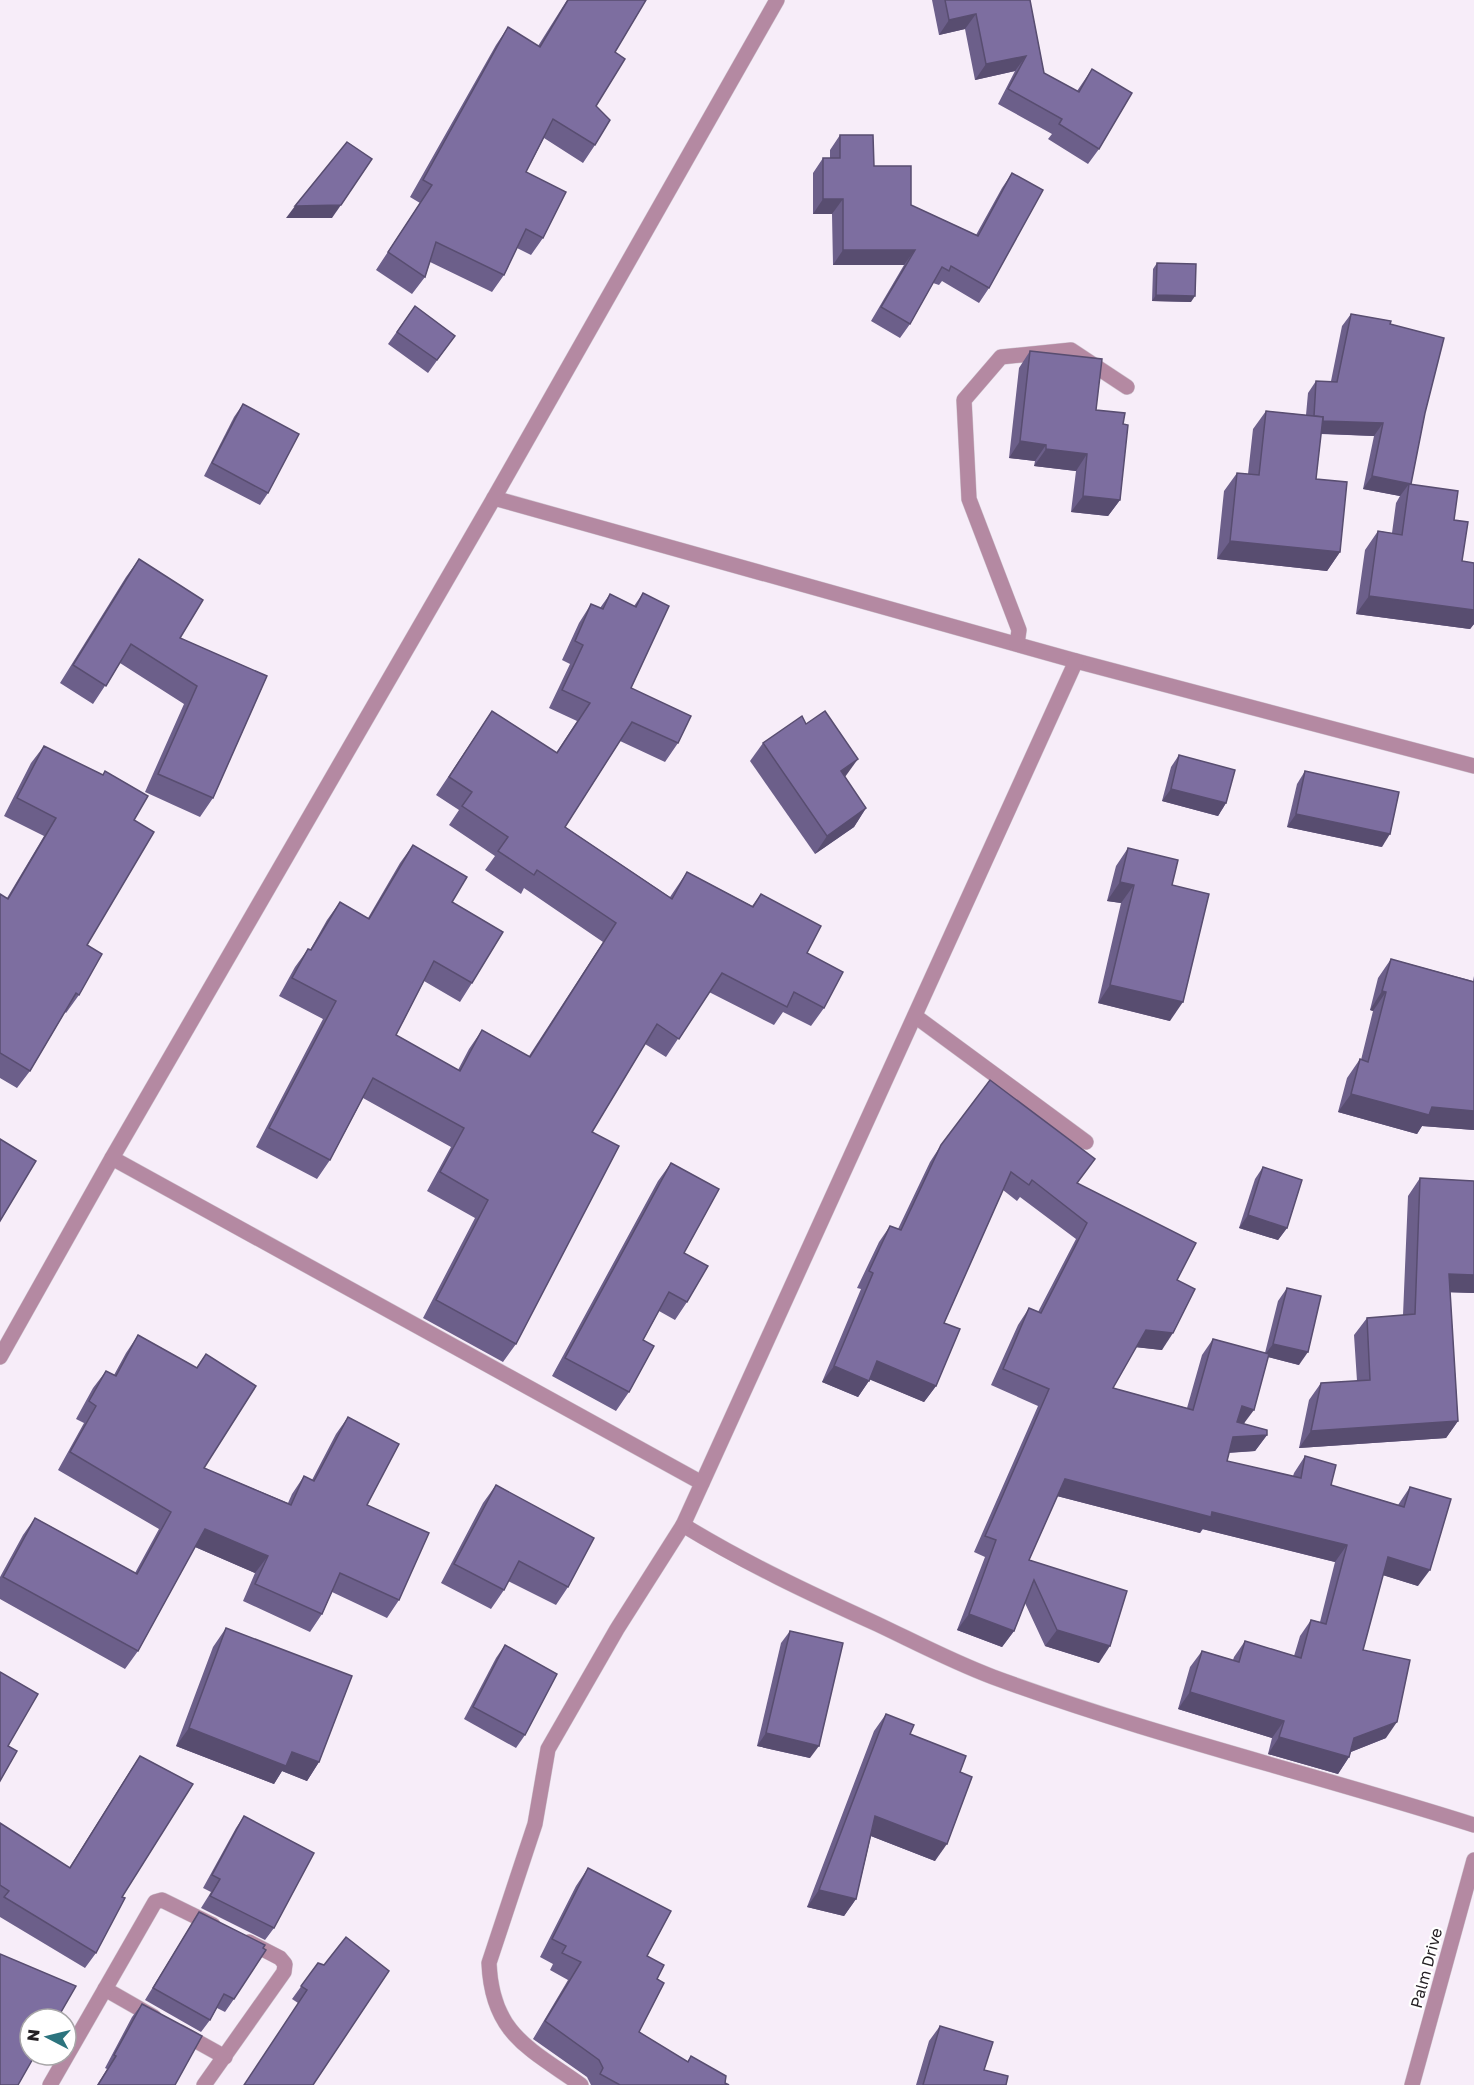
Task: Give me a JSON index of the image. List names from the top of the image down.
{
  "streets": {
    "street": ["Palm Drive"]
  },
  "north": "left"
}
